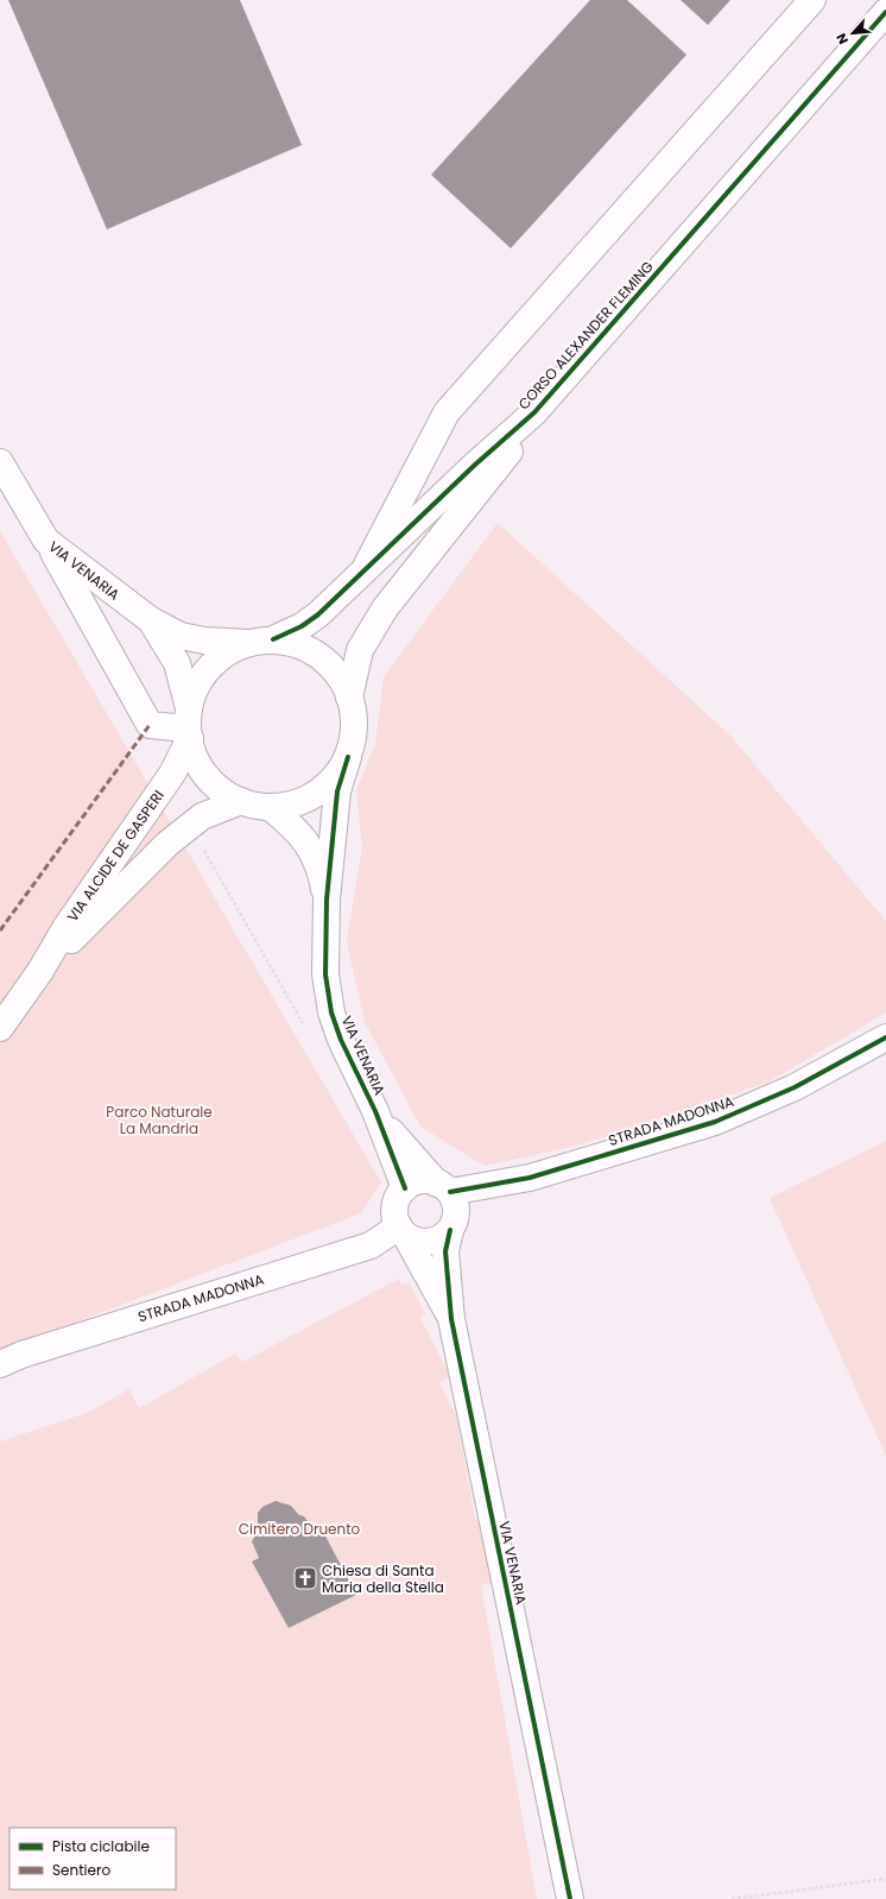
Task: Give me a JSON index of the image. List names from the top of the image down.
{
  "streets": {
    "street": [
      "CORSO ALEXANDER FLEMING",
      "VIA VENARIA",
      "VIA ALCIDE DE GASPERI",
      "STRADA MADONNA"
    ]
  },
  "crossings": [
    ["CORSO ALEXANDER FLEMING", "VIA VENARIA"],
    ["CORSO ALEXANDER FLEMING", "VIA ALCIDE DE GASPERI"],
    ["VIA VENARIA", "VIA ALCIDE DE GASPERI"],
    ["VIA VENARIA", "STRADA MADONNA"]
  ],
  "parks": ["Parco Naturale La Mandria", "Cimitero Druento"],
  "places": {
    "church": ["Chiesa di Santa Maria della Stella"]
  },
  "legend": ["Pista ciclabile", "Sentiero"],
  "north": "bottom left"
}
